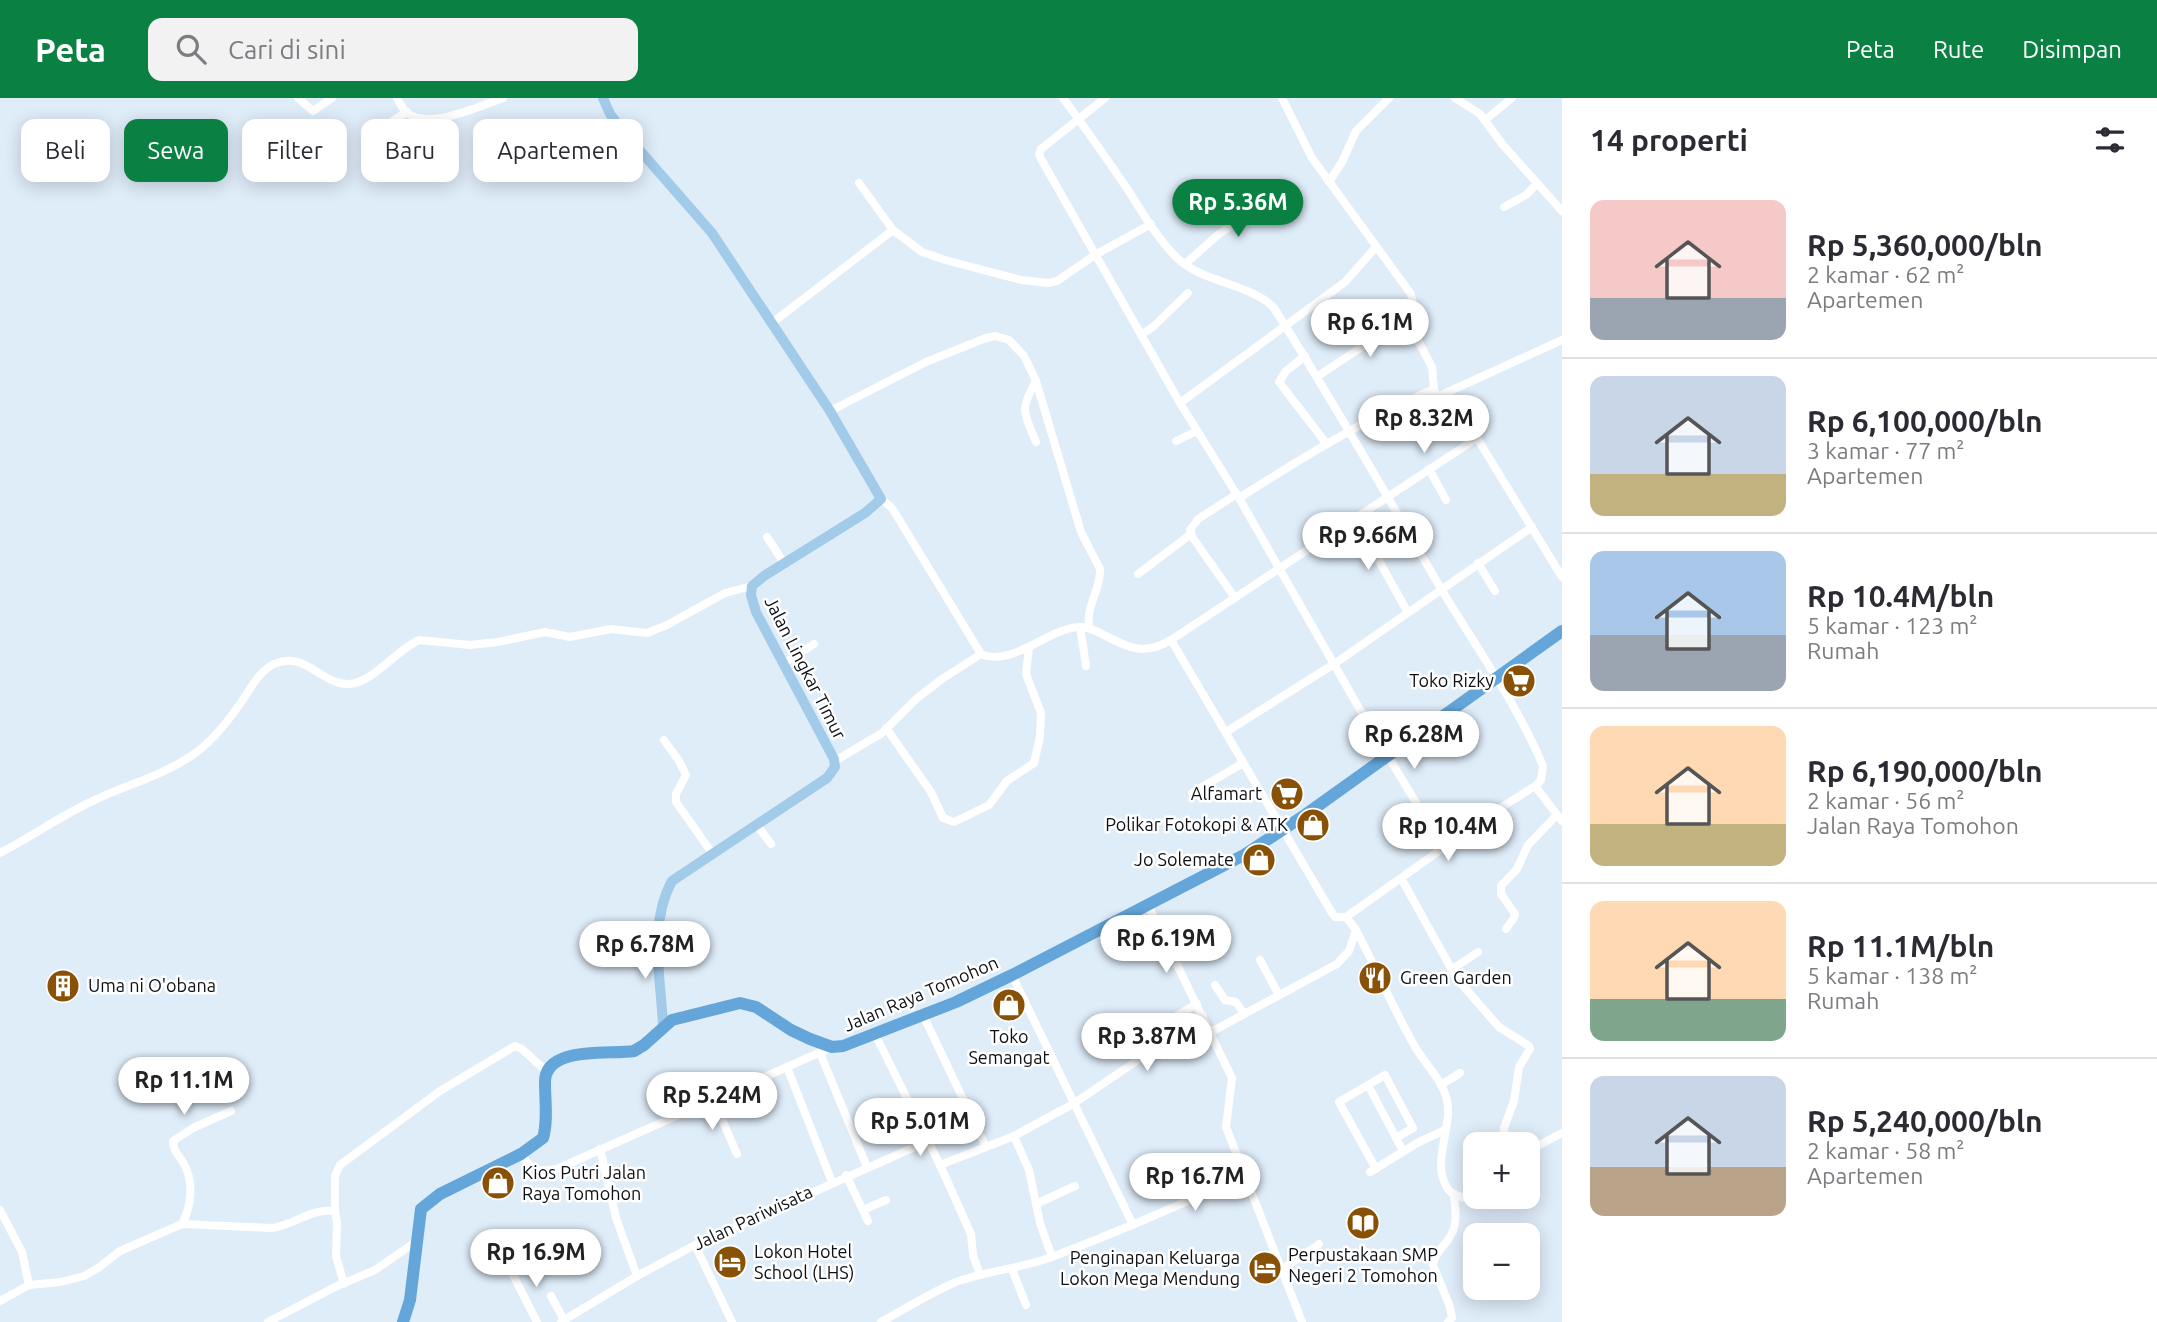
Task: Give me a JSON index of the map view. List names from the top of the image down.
{
  "streets": {
    "highway": ["Jalan Raya Tomohon"],
    "main road": ["Jalan Lingkar Timur"],
    "street": ["Jalan Pariwisata"]
  },
  "crossings": [
    ["Jalan Lingkar Timur", "Jalan Raya Tomohon"]
  ],
  "places": {
    "supermarket": ["Toko Rizky", "Alfamart"],
    "shop": [
      "Polikar Fotokopi & ATK",
      "Jo Solemate",
      "Toko Semangat",
      "Kios Putri Jalan Raya Tomohon"
    ],
    "restaurant": ["Green Garden"],
    "building": ["Uma ni O'obana"],
    "library": ["Perpustakaan SMP Negeri 2 Tomohon"],
    "hotel": ["Lokon Hotel School (LHS)", "Penginapan Keluarga Lokon Mega Mendung"]
  },
  "page": {
    "header": "Peta",
    "search": "Cari di sini",
    "nav": ["Peta", "Rute", "Disimpan"],
    "heading": "14 properti",
    "chip": [
      "Beli",
      "Sewa",
      "Filter",
      "Baru",
      "Apartemen"
    ],
    "price": [
      "Rp 5.36M",
      "Rp 6.1M",
      "Rp 8.32M",
      "Rp 9.66M",
      "Rp 6.28M",
      "Rp 10.4M",
      "Rp 6.19M",
      "Rp 6.78M",
      "Rp 3.87M",
      "Rp 11.1M",
      "Rp 5.24M",
      "Rp 5.01M",
      "Rp 16.7M",
      "Rp 16.9M"
    ],
    "list": [
      {
        "name": "Rp 5,360,000/bln",
        "note": "2 kamar · 62 m² · Apartemen"
      },
      {
        "name": "Rp 6,100,000/bln",
        "note": "3 kamar · 77 m² · Apartemen"
      },
      {
        "name": "Rp 10.4M/bln",
        "note": "5 kamar · 123 m² · Rumah"
      },
      {
        "name": "Rp 6,190,000/bln",
        "note": "2 kamar · 56 m² · Jalan Raya Tomohon"
      },
      {
        "name": "Rp 11.1M/bln",
        "note": "5 kamar · 138 m² · Rumah"
      },
      {
        "name": "Rp 5,240,000/bln",
        "note": "2 kamar · 58 m² · Apartemen"
      }
    ],
    "map_buttons": ["+", "−"]
  }
}
